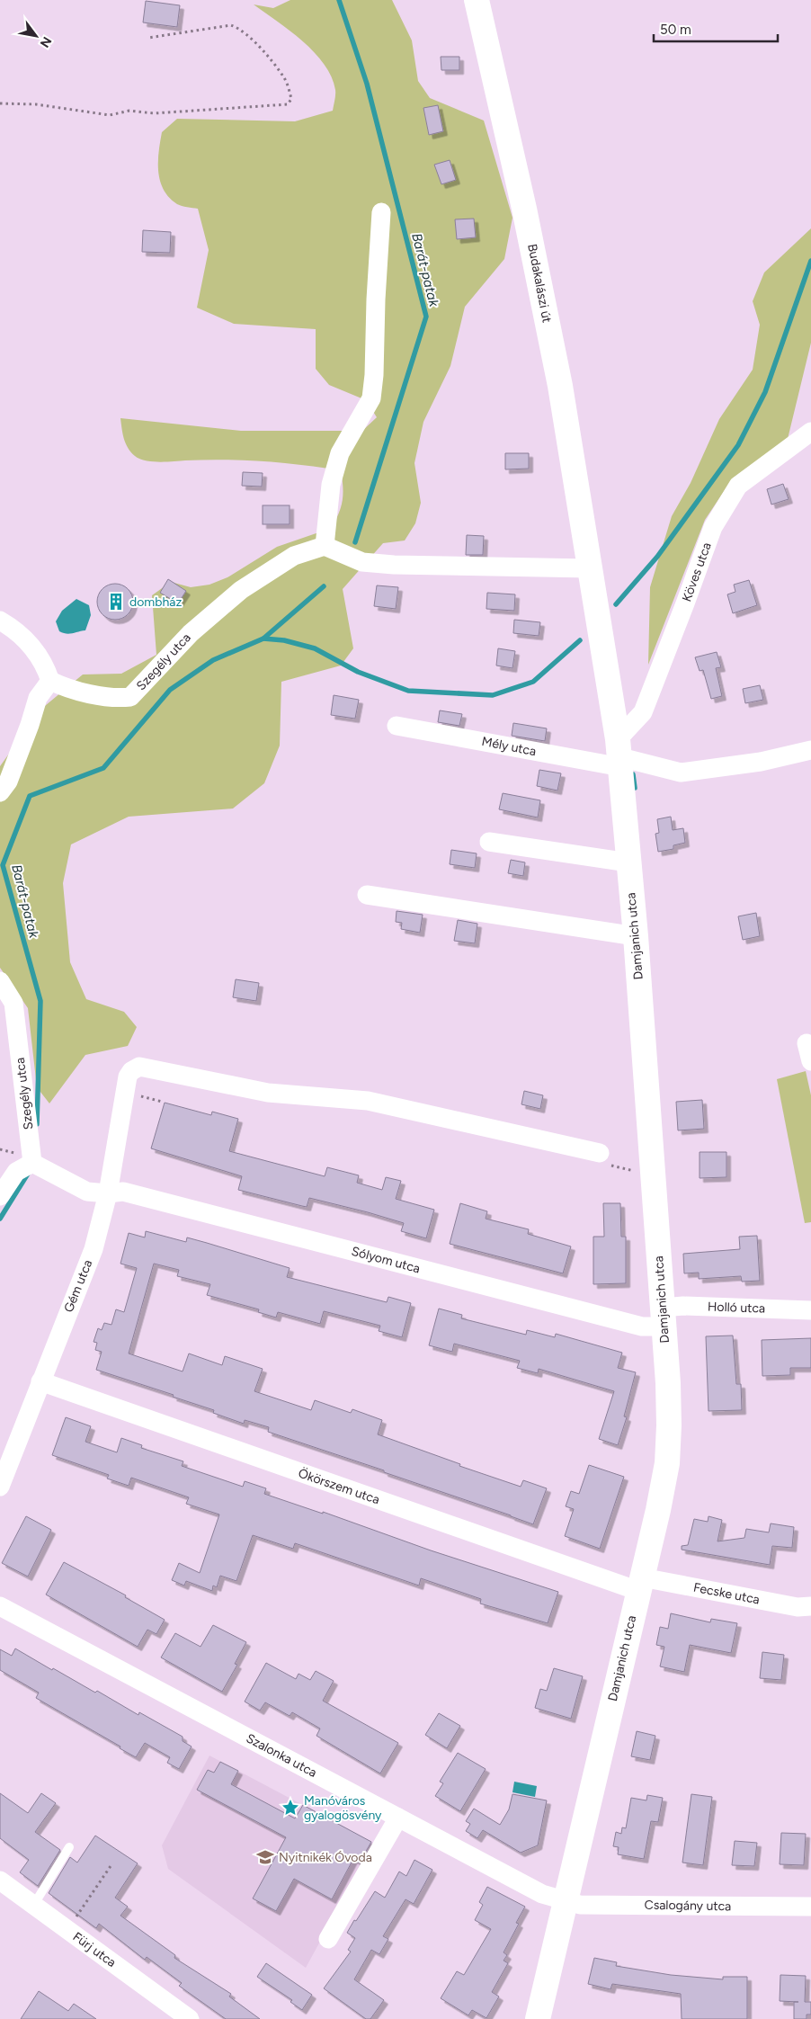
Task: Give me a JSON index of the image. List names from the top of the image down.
{
  "streets": {
    "main road": ["Budakalászi út", "Damjanich utca"],
    "street": [
      "Köves utca",
      "Szegély utca",
      "Mély utca",
      "Sólyom utca",
      "Gém utca",
      "Holló utca",
      "Ökörszem utca",
      "Fecske utca",
      "Szalonka utca",
      "Csalogány utca",
      "Fürj utca"
    ]
  },
  "crossings": [
    ["Budakalászi út", "Damjanich utca"],
    ["Köves utca", "Mély utca"],
    ["Köves utca", "Damjanich utca"],
    ["Szegély utca", "Sólyom utca"],
    ["Mély utca", "Damjanich utca"],
    ["Damjanich utca", "Sólyom utca"],
    ["Damjanich utca", "Holló utca"],
    ["Damjanich utca", "Ökörszem utca"],
    ["Damjanich utca", "Fecske utca"],
    ["Damjanich utca", "Szalonka utca"],
    ["Damjanich utca", "Csalogány utca"],
    ["Sólyom utca", "Gém utca"],
    ["Sólyom utca", "Holló utca"],
    ["Gém utca", "Ökörszem utca"],
    ["Ökörszem utca", "Fecske utca"],
    ["Szalonka utca", "Csalogány utca"]
  ],
  "water": ["Barát-patak"],
  "places": {
    "building": ["dombház"],
    "place": ["Manóváros gyalogösvény"],
    "school or university": ["Nyitnikék Óvoda"]
  },
  "scale_bar": "50 m",
  "north": "bottom right"
}
